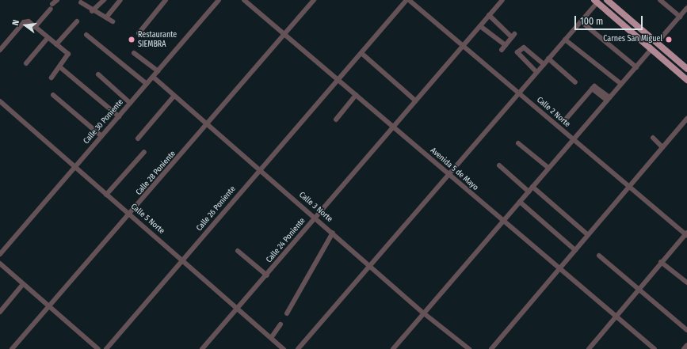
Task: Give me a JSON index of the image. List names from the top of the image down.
{
  "streets": {
    "street": [
      "Calle 2 Norte",
      "Calle 30 Poniente",
      "Avenida 5 de Mayo",
      "Calle 28 Poniente",
      "Calle 3 Norte",
      "Calle 26 Poniente",
      "Calle 5 Norte",
      "Calle 24 Poniente"
    ]
  },
  "crossings": [
    ["Calle 2 Norte", "Calle 26 Poniente"],
    ["Calle 2 Norte", "Calle 24 Poniente"],
    ["Calle 30 Poniente", "Calle 3 Norte"],
    ["Calle 30 Poniente", "Calle 5 Norte"],
    ["Avenida 5 de Mayo", "Calle 28 Poniente"],
    ["Avenida 5 de Mayo", "Calle 26 Poniente"],
    ["Avenida 5 de Mayo", "Calle 24 Poniente"],
    ["Calle 28 Poniente", "Calle 3 Norte"],
    ["Calle 28 Poniente", "Calle 5 Norte"],
    ["Calle 3 Norte", "Calle 26 Poniente"],
    ["Calle 3 Norte", "Calle 24 Poniente"],
    ["Calle 26 Poniente", "Calle 5 Norte"],
    ["Calle 5 Norte", "Calle 24 Poniente"]
  ],
  "places": ["Restaurante SIEMBRA", "Carnes San Miguel"],
  "scale_bar": "100 m",
  "north": "left"
}
